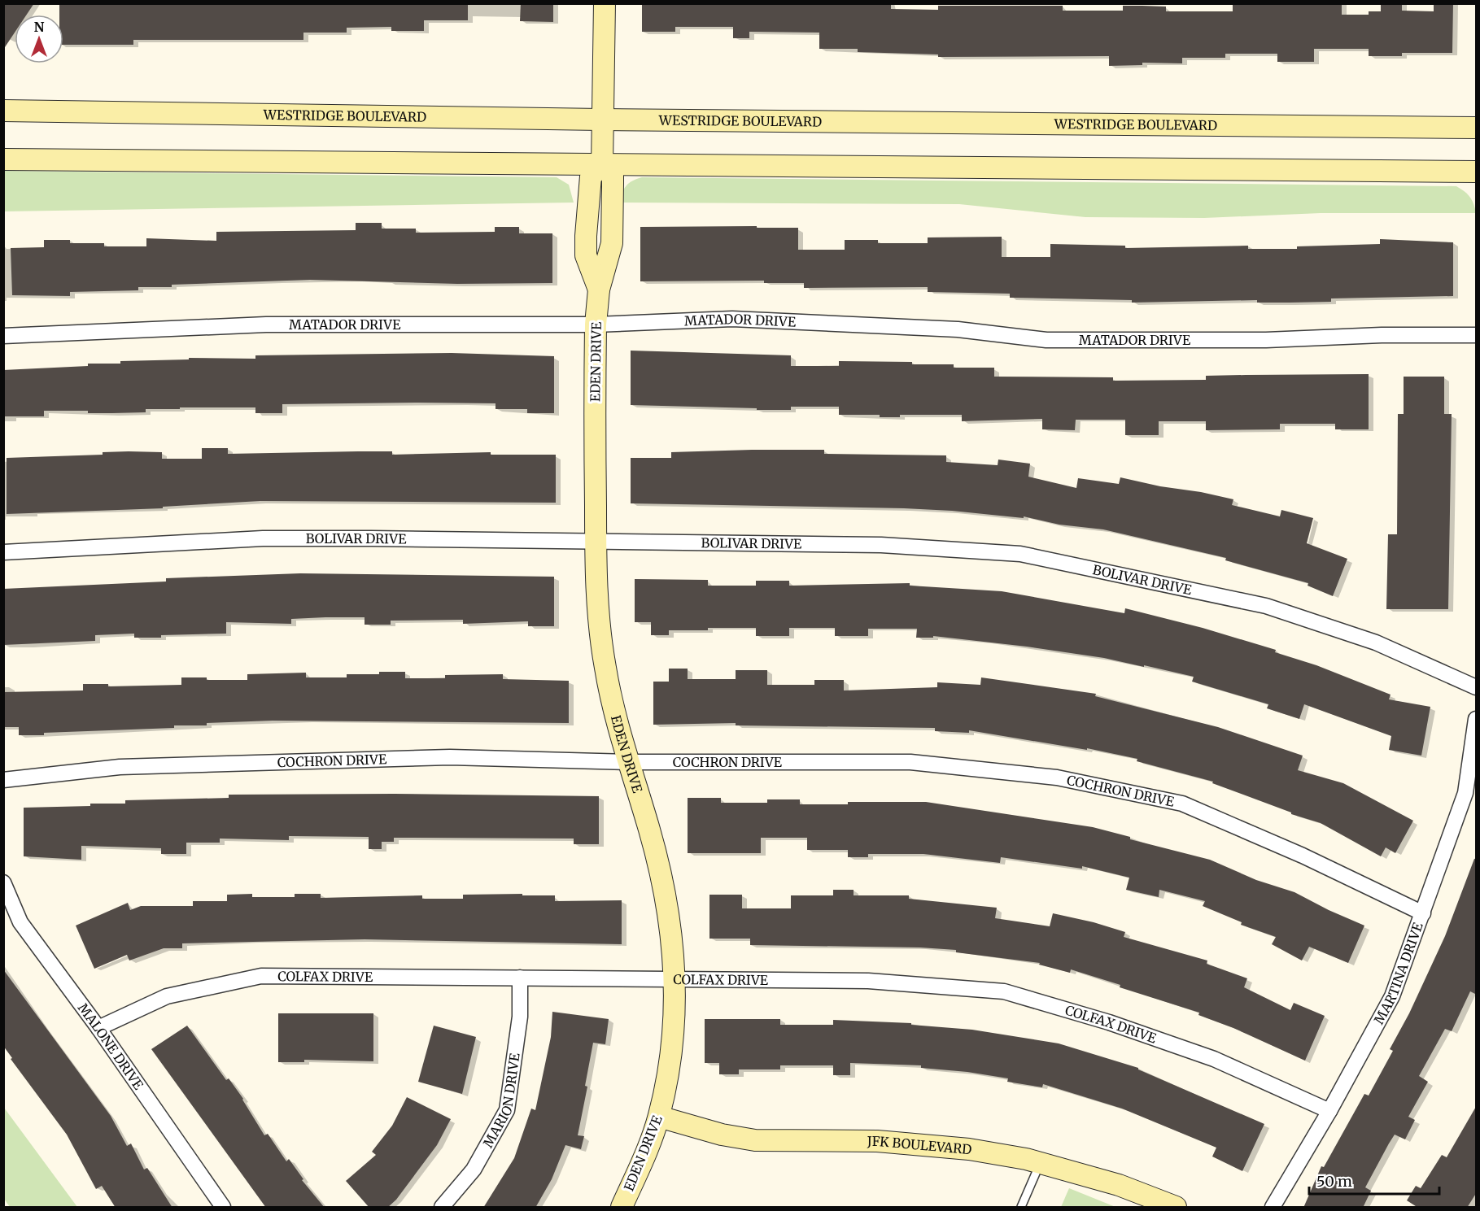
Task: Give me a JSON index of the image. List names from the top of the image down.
{
  "streets": {
    "main road": ["WESTRIDGE BOULEVARD", "EDEN DRIVE", "JFK BOULEVARD"],
    "street": [
      "MATADOR DRIVE",
      "BOLIVAR DRIVE",
      "COCHRON DRIVE",
      "MARTINA DRIVE",
      "COLFAX DRIVE",
      "MALONE DRIVE",
      "MARION DRIVE"
    ]
  },
  "crossings": [
    ["WESTRIDGE BOULEVARD", "EDEN DRIVE"],
    ["MATADOR DRIVE", "EDEN DRIVE"],
    ["EDEN DRIVE", "BOLIVAR DRIVE"],
    ["EDEN DRIVE", "COCHRON DRIVE"],
    ["EDEN DRIVE", "COLFAX DRIVE"],
    ["EDEN DRIVE", "JFK BOULEVARD"],
    ["COCHRON DRIVE", "MARTINA DRIVE"],
    ["MARTINA DRIVE", "COLFAX DRIVE"],
    ["COLFAX DRIVE", "MALONE DRIVE"],
    ["COLFAX DRIVE", "MARION DRIVE"]
  ],
  "scale_bar": "50 m",
  "north": "top"
}
